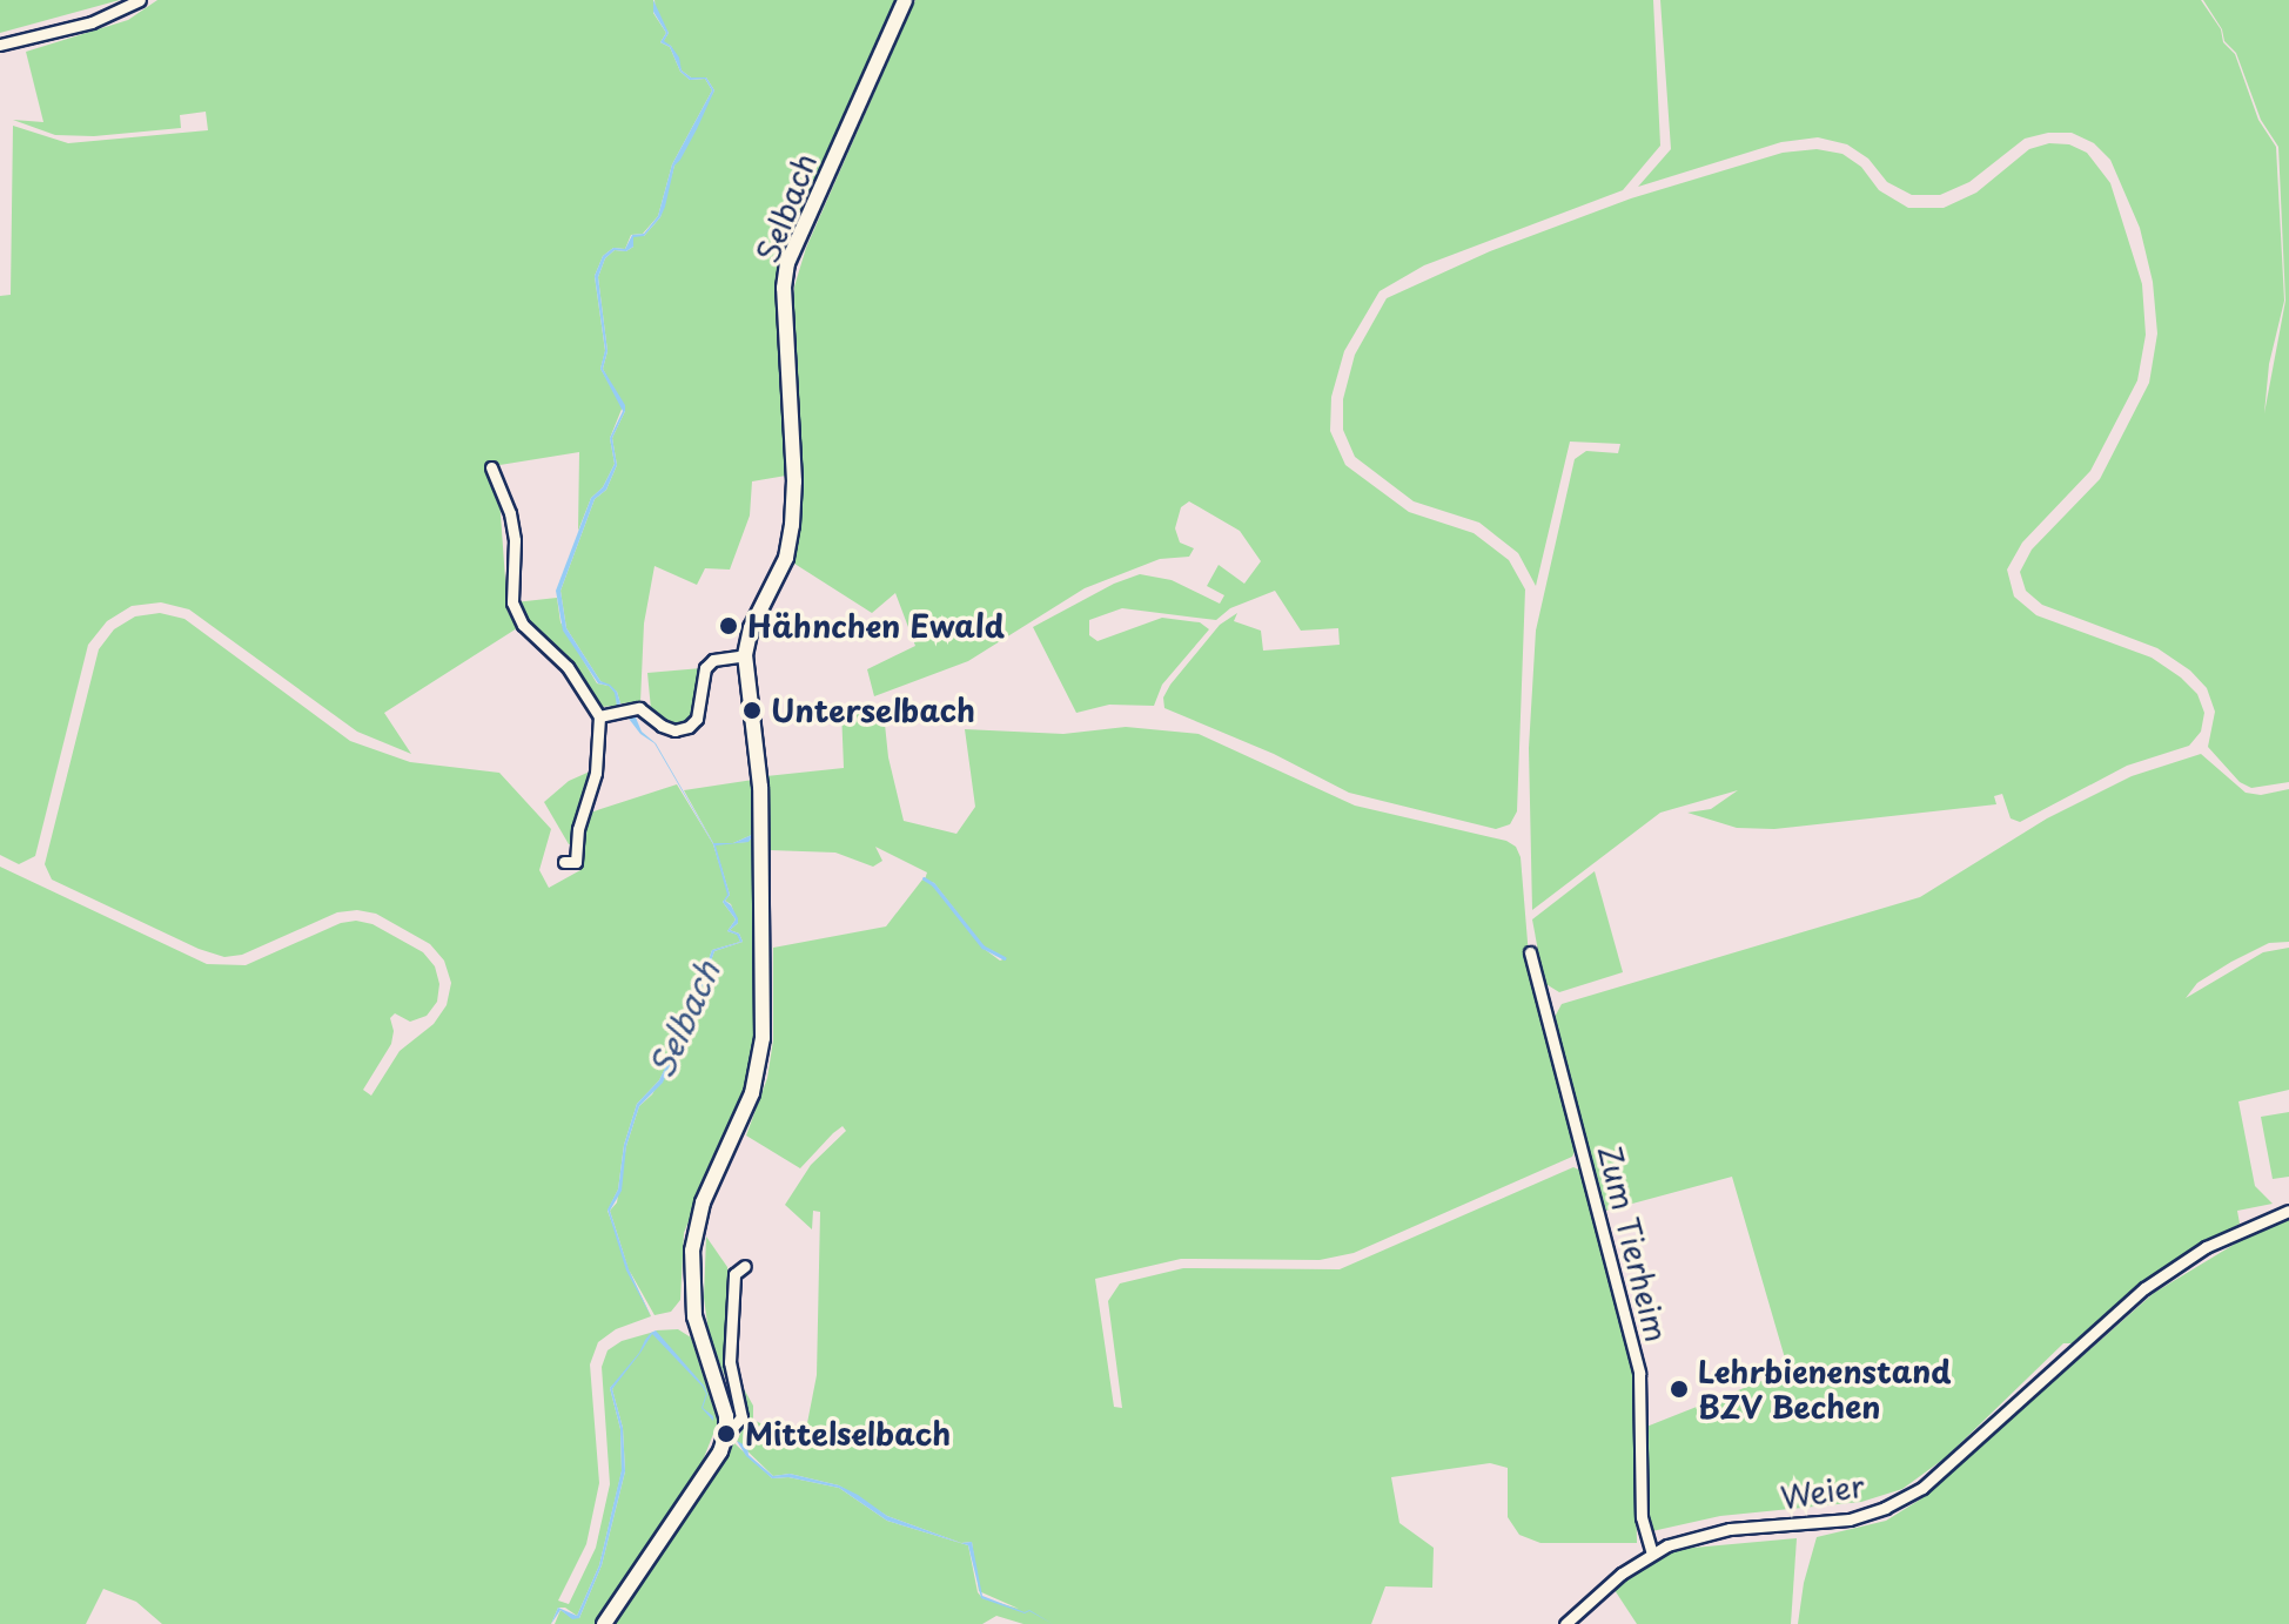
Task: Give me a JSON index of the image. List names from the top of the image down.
{
  "streets": {
    "street": ["Selbach", "Zum Tierheim", "Weier"]
  },
  "crossings": [
    ["Zum Tierheim", "Weier"]
  ],
  "water": ["Selbach"],
  "places": [
    "Hähnchen Ewald",
    "Unterselbach",
    "Lehrbienenstand BZV Bechen",
    "Mittelselbach"
  ]
}
